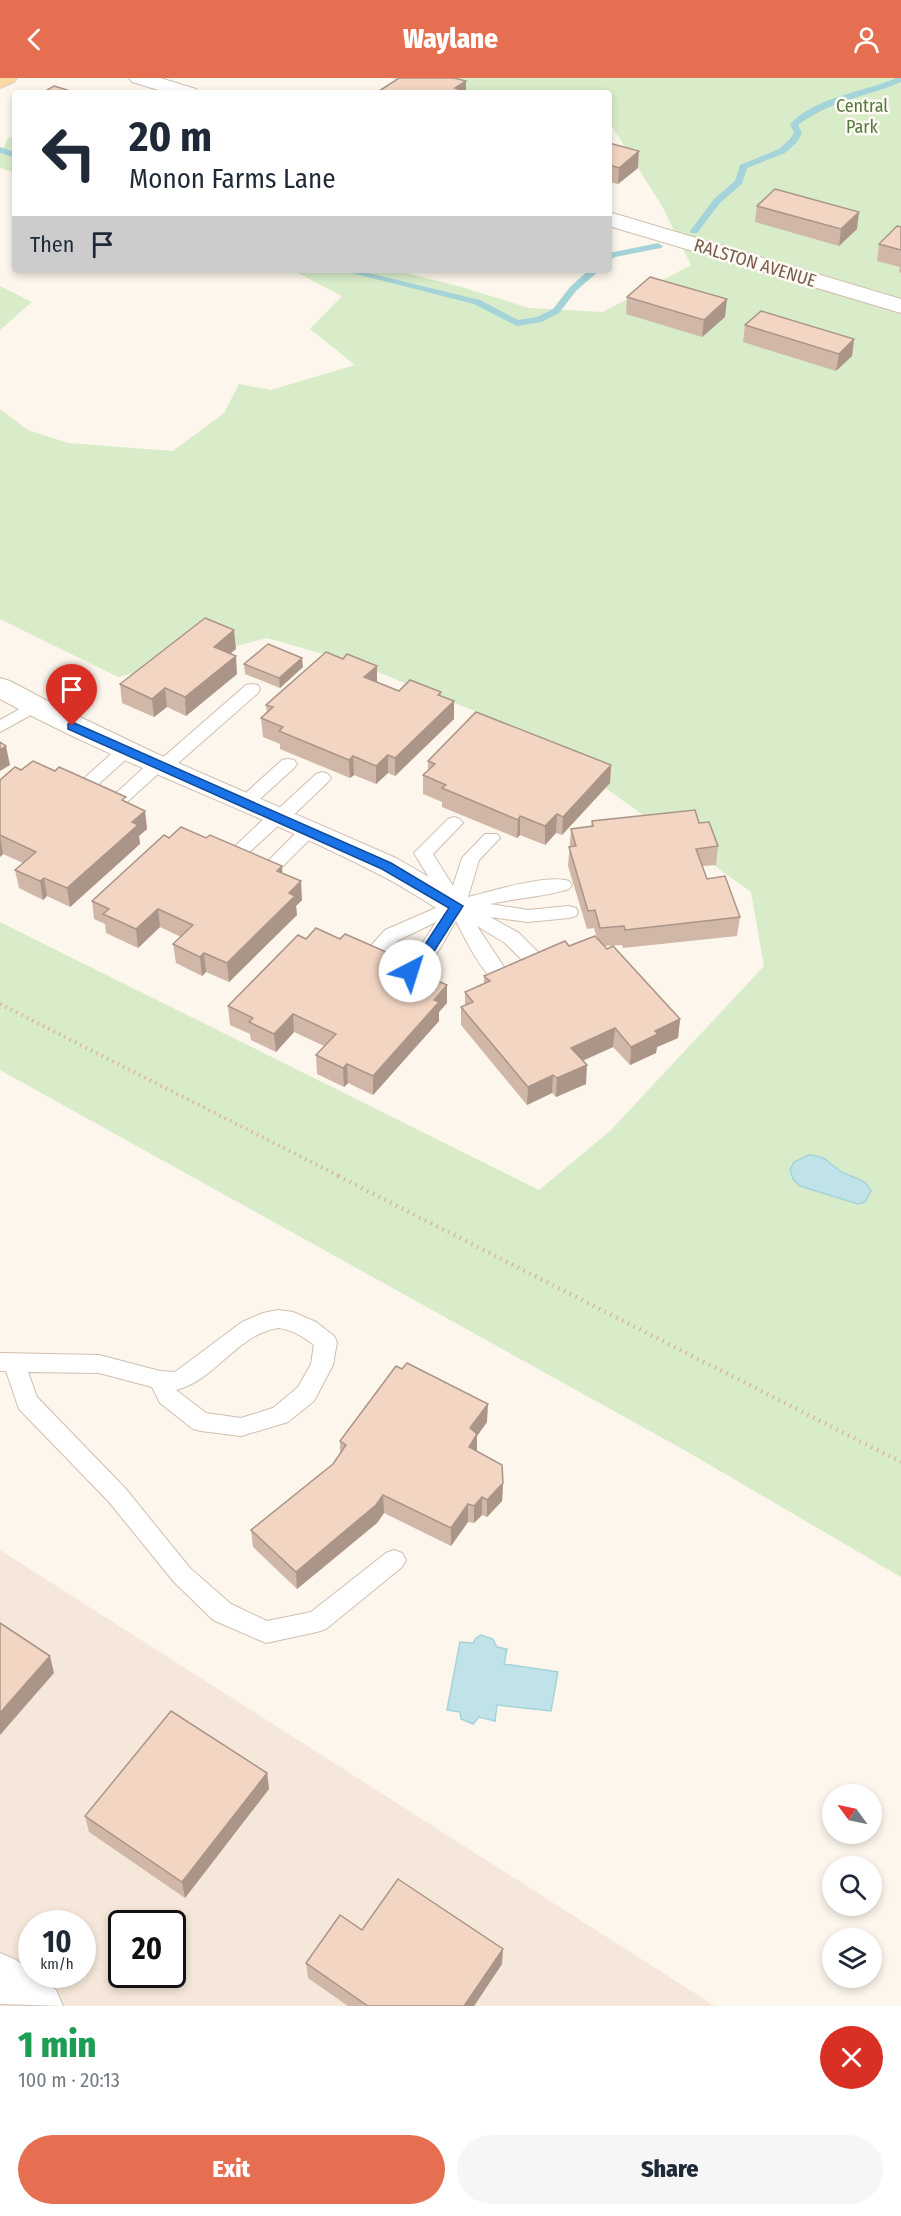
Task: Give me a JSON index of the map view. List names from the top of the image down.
{
  "streets": {
    "street": ["RALSTON AVENUE"]
  },
  "parks": ["Central Park"],
  "north": "top left",
  "page": {
    "header": "Waylane",
    "turn": ["20 m", "Monon Farms Lane"],
    "then": "Then",
    "speed": "10 km/h",
    "limit": "20",
    "heading": ["1 min", "100 m · 20:13"],
    "buttons": ["Exit", "Share"]
  }
}
